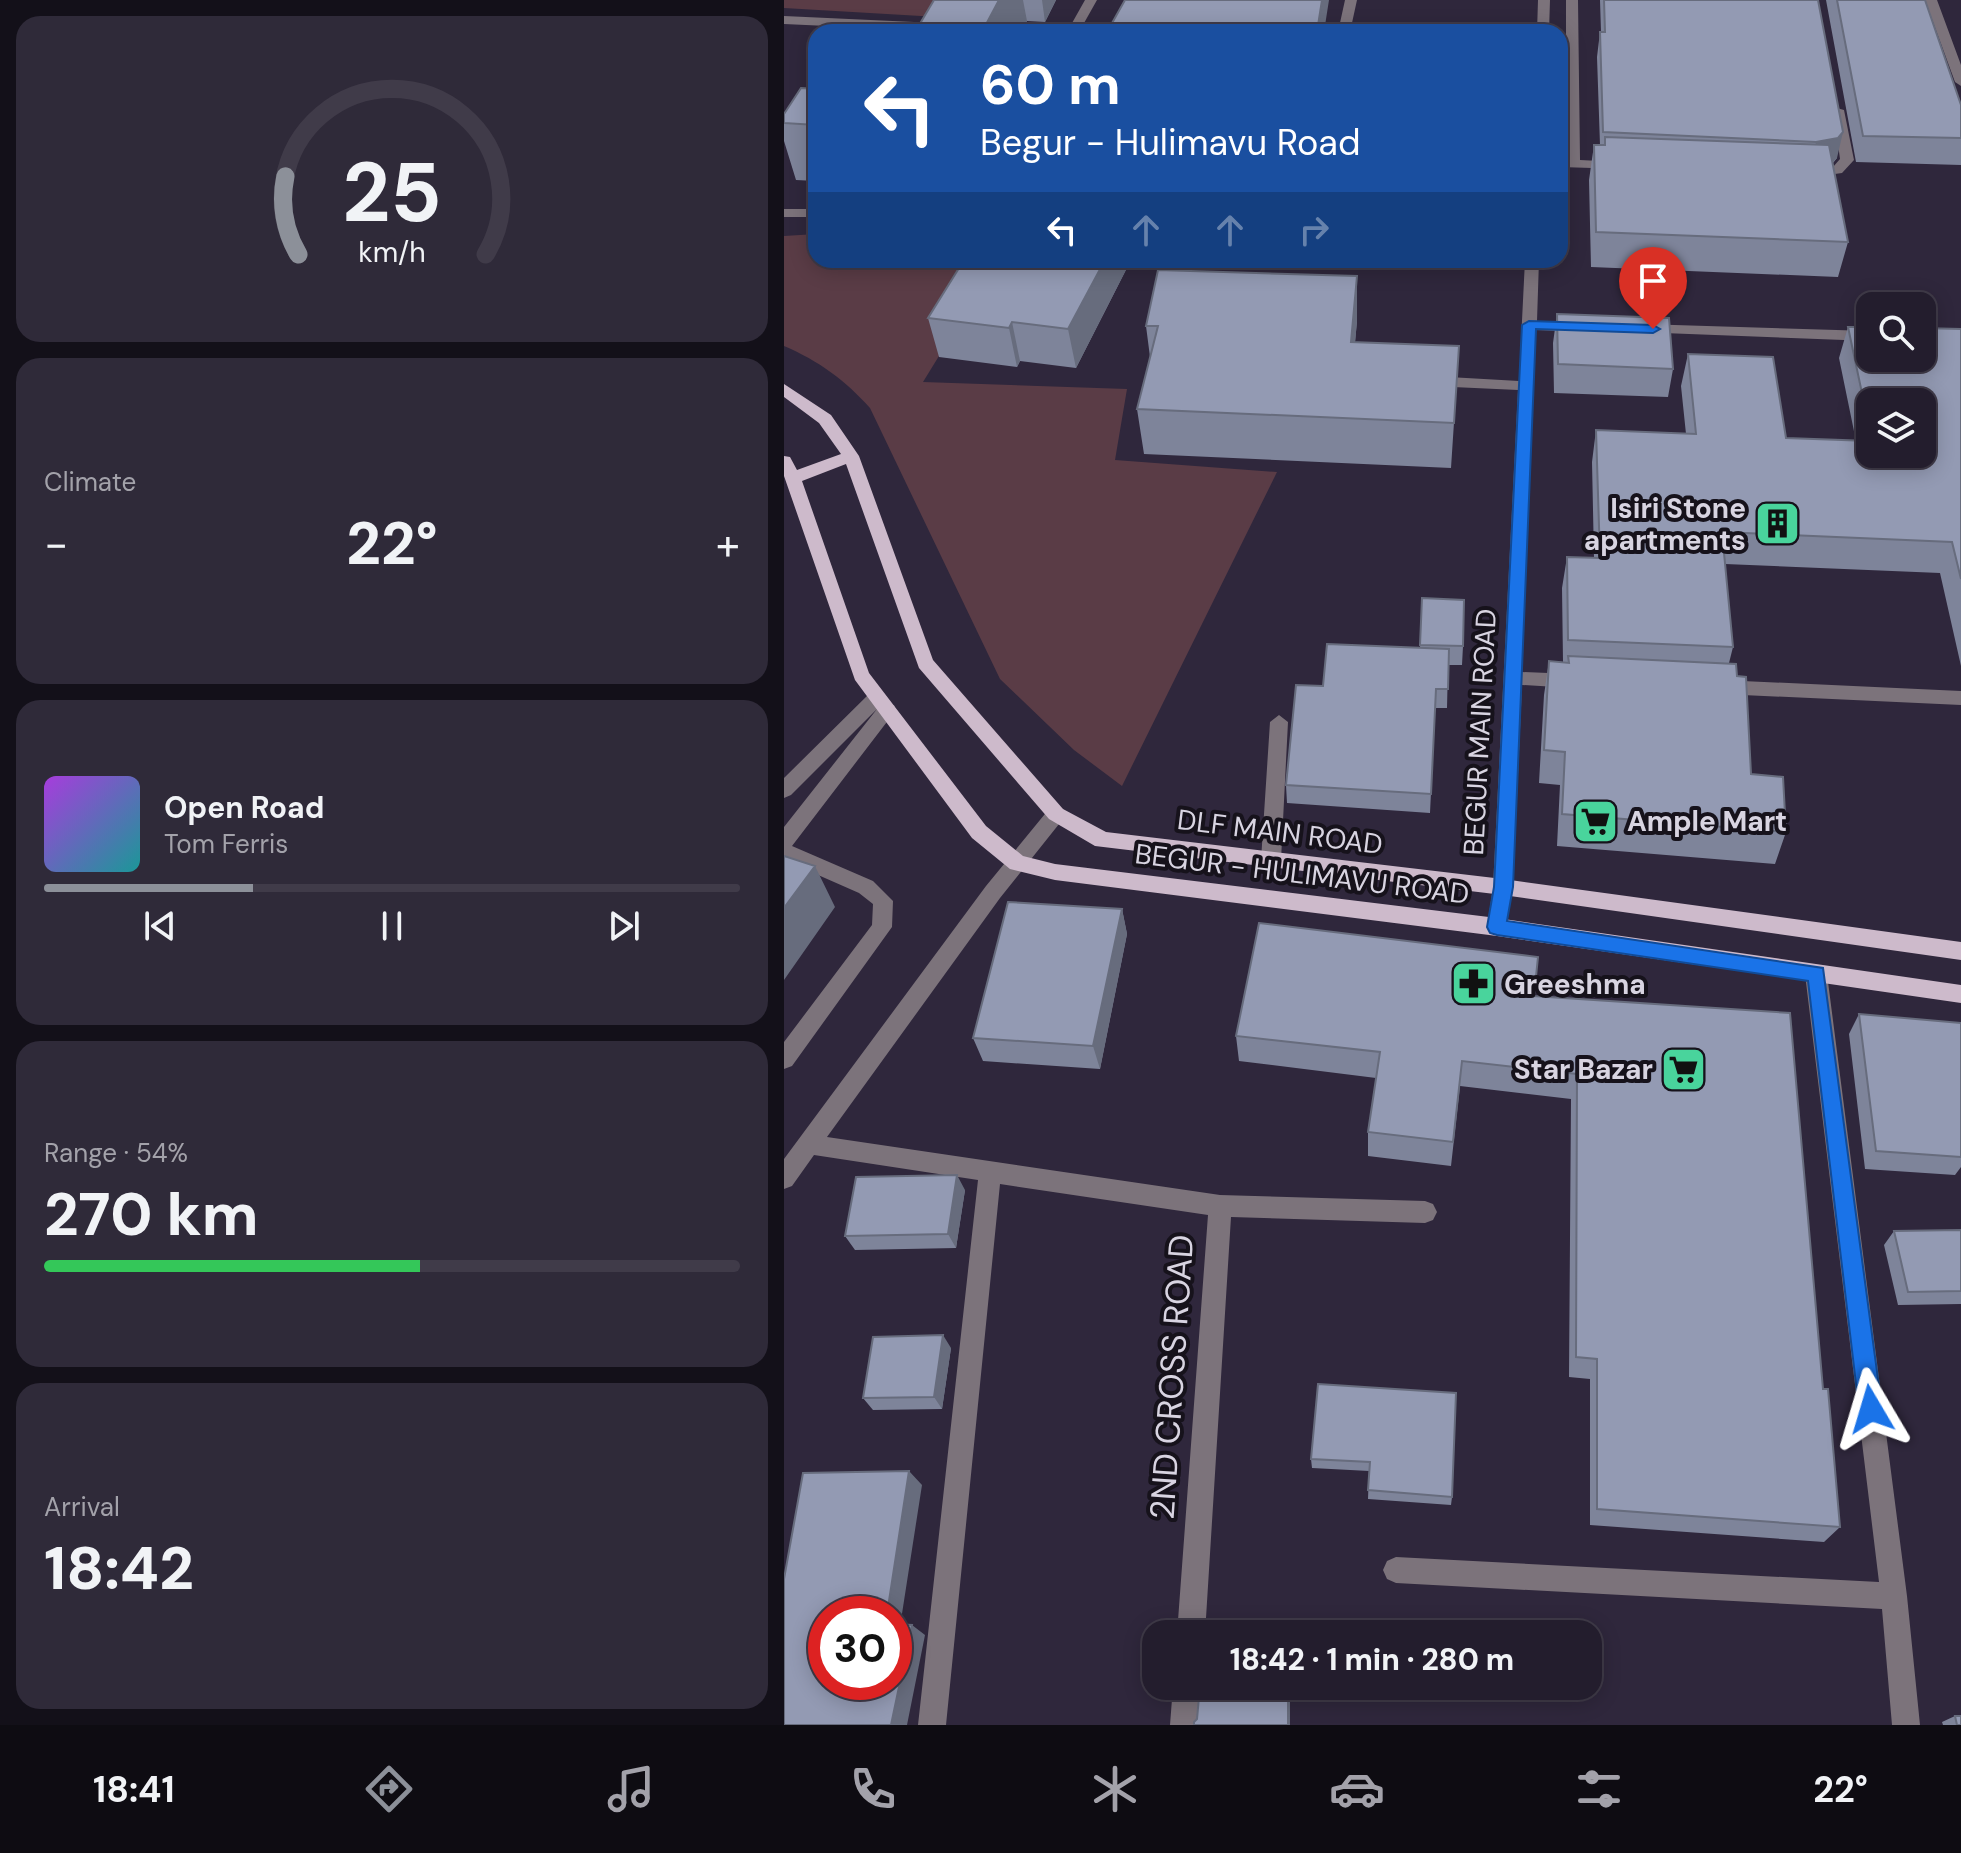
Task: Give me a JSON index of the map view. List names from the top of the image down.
{
  "streets": {
    "main road": ["BEGUR MAIN ROAD", "DLF MAIN ROAD", "BEGUR - HULIMAVU ROAD"],
    "street": ["2ND CROSS ROAD"]
  },
  "crossings": [
    ["BEGUR MAIN ROAD", "DLF MAIN ROAD"]
  ],
  "places": {
    "building": ["Isiri Stone apartments"],
    "supermarket": ["Ample Mart", "Star Bazar"],
    "pharmacy": ["Greeshma"]
  },
  "page": {
    "turn": ["60 m", "Begur - Hulimavu Road"],
    "tile": [
      "Climate",
      ["Range · 54%", "270 km"],
      ["Arrival", "18:42"]
    ],
    "heat": ["−", "22°", "+"],
    "song": ["Open Road", "Tom Ferris"],
    "limit": "30",
    "trip": "18:42 · 1 min · 280 m",
    "tabs": ["18:41", "22°"],
    "gauge": ["25", "km/h"]
  }
}
